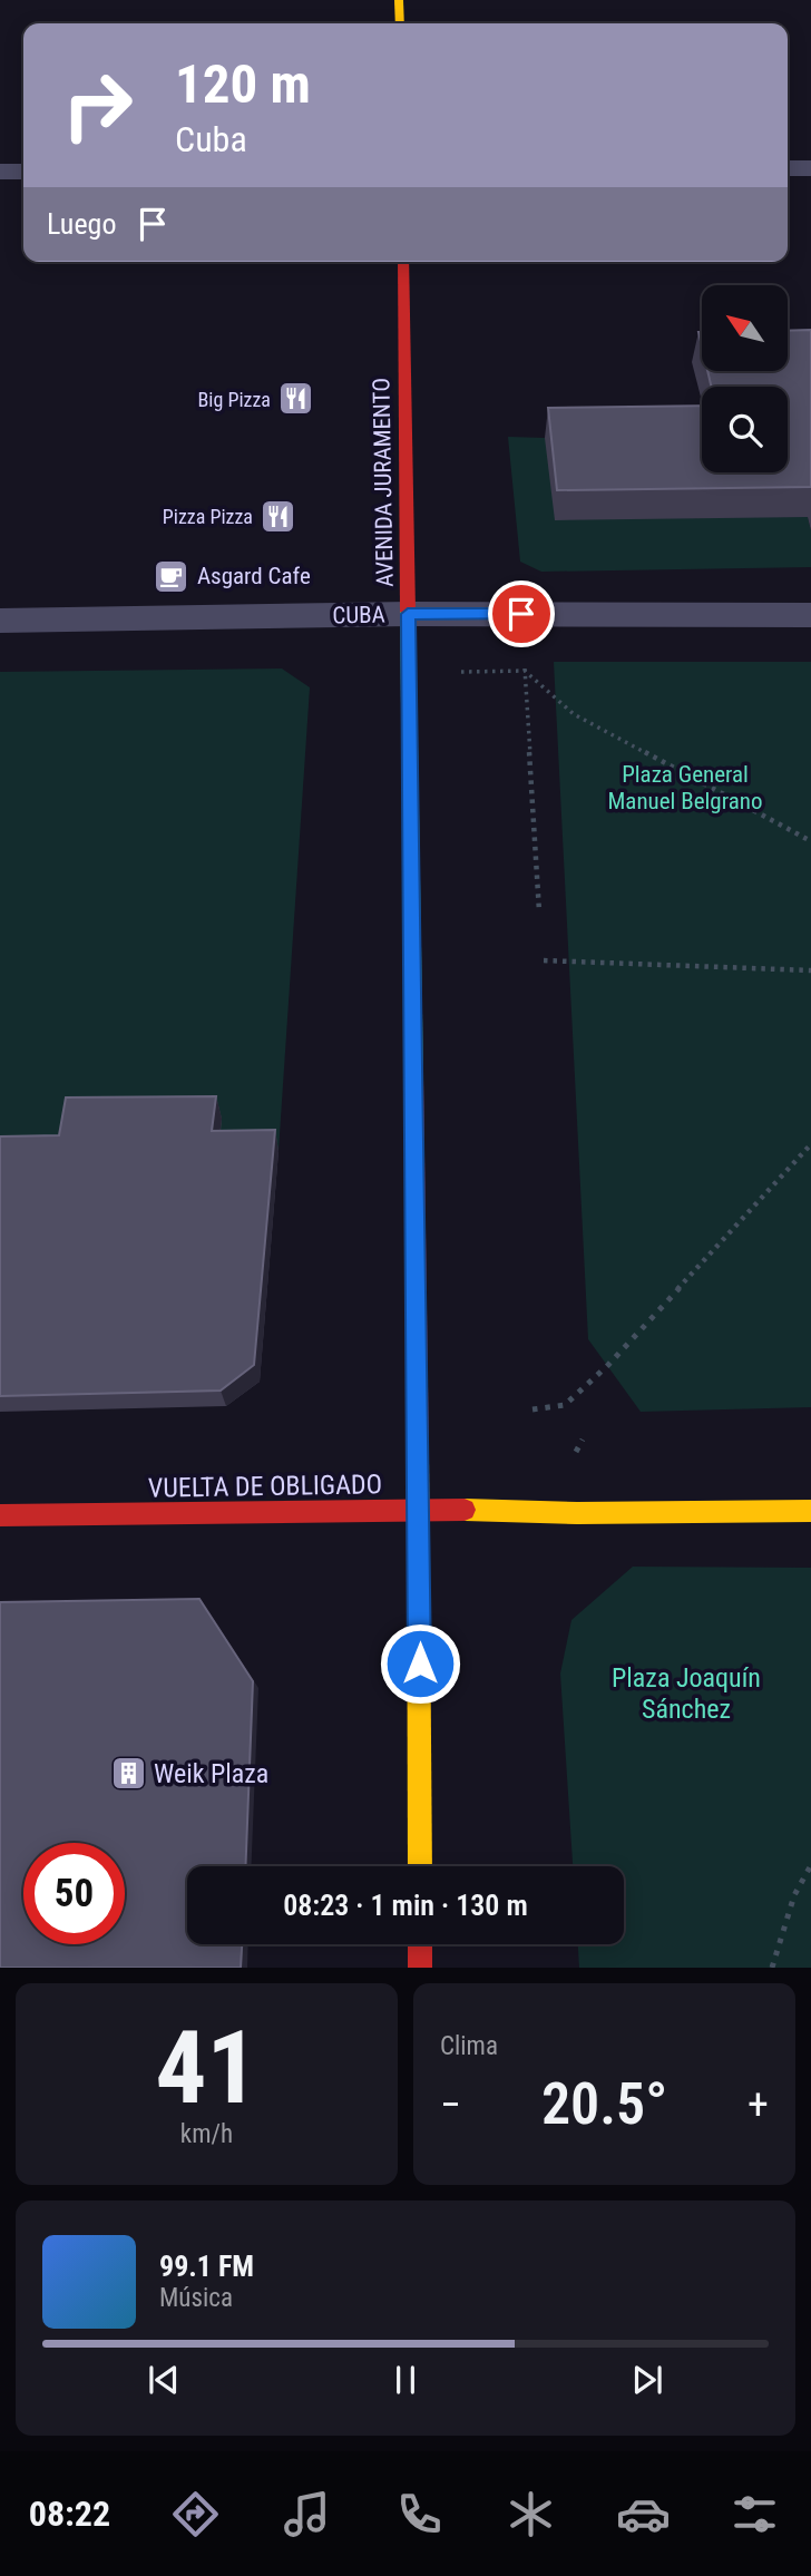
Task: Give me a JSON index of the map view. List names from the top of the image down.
{
  "streets": {
    "main road": ["AVENIDA JURAMENTO", "VUELTA DE OBLIGADO"],
    "street": ["CUBA"]
  },
  "crossings": [
    ["AVENIDA JURAMENTO", "CUBA"],
    ["AVENIDA JURAMENTO", "VUELTA DE OBLIGADO"]
  ],
  "parks": ["Plaza General Manuel Belgrano", "Plaza Joaquín Sánchez"],
  "places": {
    "restaurant": ["Big Pizza", "Pizza Pizza"],
    "cafe": ["Asgard Cafe"],
    "building": ["Weik Plaza"]
  },
  "north": "top left",
  "page": {
    "turn": ["120 m", "Cuba"],
    "then": "Luego",
    "limit": "50",
    "trip": "08:23 · 1 min · 130 m",
    "tile": [
      ["41", "km/h"],
      "Clima"
    ],
    "heat": ["−", "20.5°", "+"],
    "song": ["99.1 FM", "Música"],
    "tabs": "08:22"
  }
}
